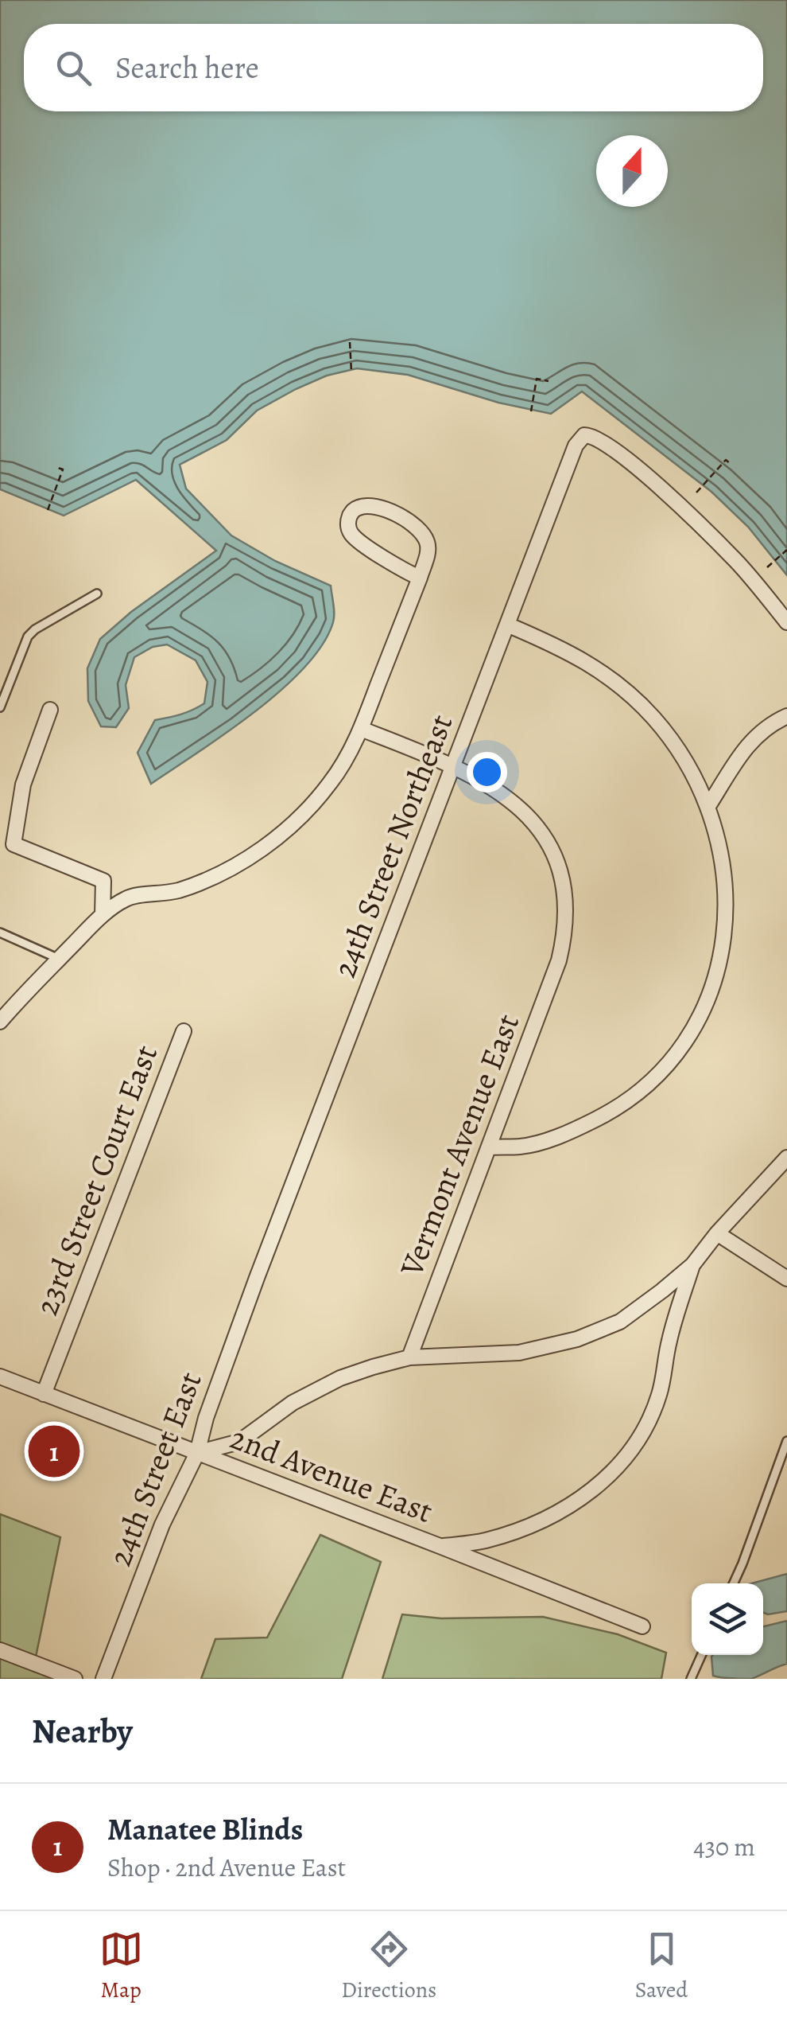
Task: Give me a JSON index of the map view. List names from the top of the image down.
{
  "streets": {
    "street": [
      "24th Street Northeast",
      "Vermont Avenue East",
      "23rd Street Court East",
      "24th Street East",
      "2nd Avenue East"
    ]
  },
  "crossings": [
    ["24th Street Northeast", "Vermont Avenue East"],
    ["24th Street Northeast", "24th Street East"],
    ["23rd Street Court East", "2nd Avenue East"],
    ["24th Street East", "2nd Avenue East"]
  ],
  "north": "top",
  "page": {
    "search": "Search here",
    "pins": "1",
    "heading": "Nearby",
    "list": [
      {
        "mark": "1",
        "name": "Manatee Blinds",
        "note": "Shop · 2nd Avenue East",
        "value": "430 m"
      }
    ],
    "nav": ["Map", "Directions", "Saved"]
  }
}
